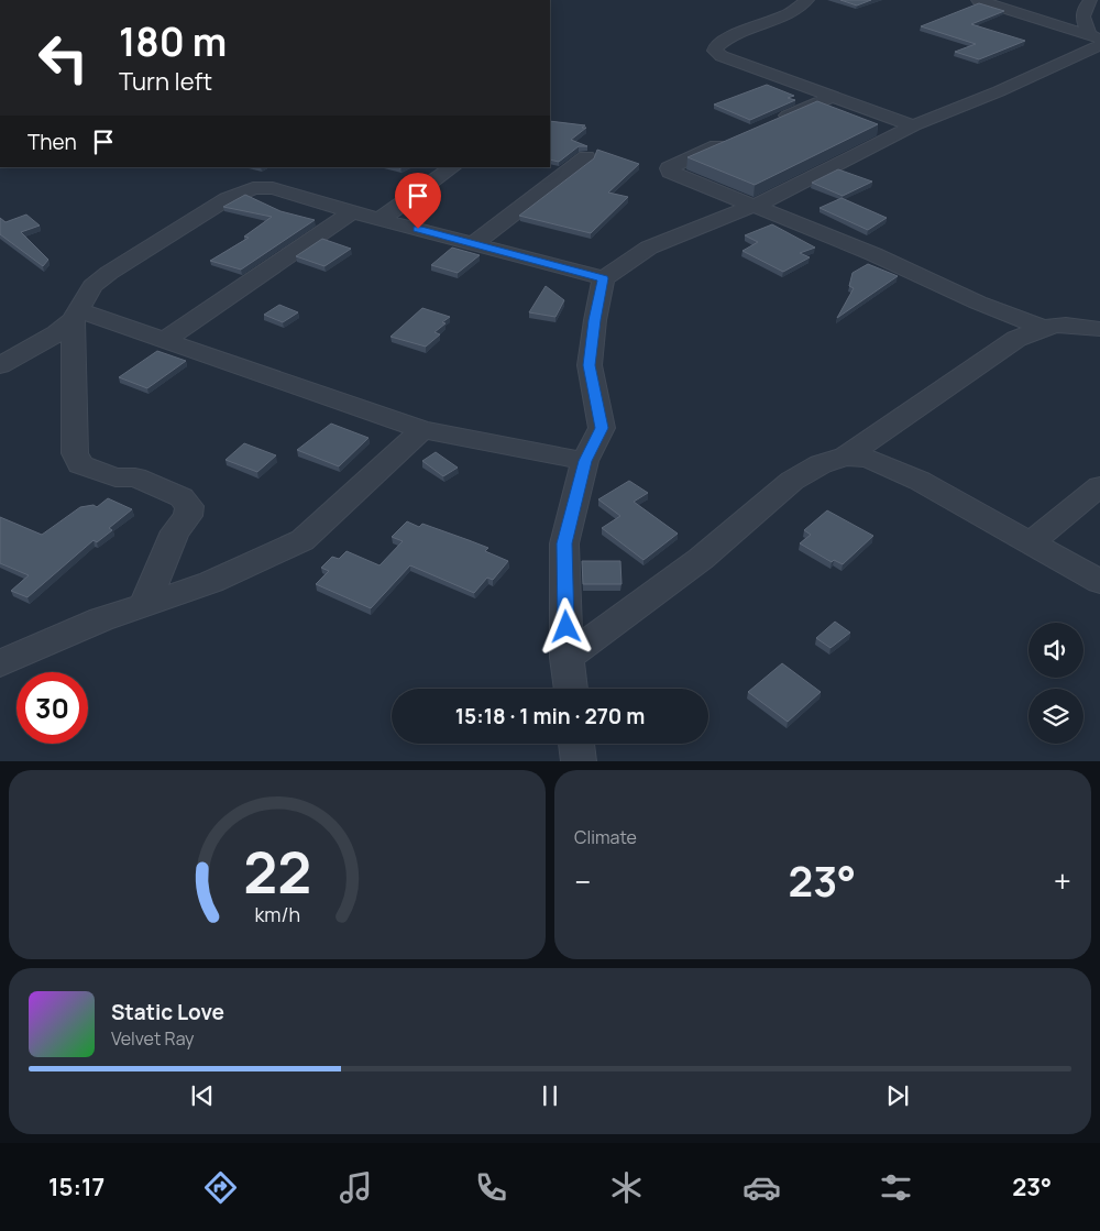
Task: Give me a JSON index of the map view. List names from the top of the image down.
{
  "page": {
    "turn": ["180 m", "Turn left"],
    "then": "Then",
    "limit": "30",
    "trip": "15:18 · 1 min · 270 m",
    "tile": "Climate",
    "heat": ["−", "23°", "+"],
    "song": ["Static Love", "Velvet Ray"],
    "tabs": ["15:17", "23°"],
    "gauge": ["22", "km/h"]
  }
}
